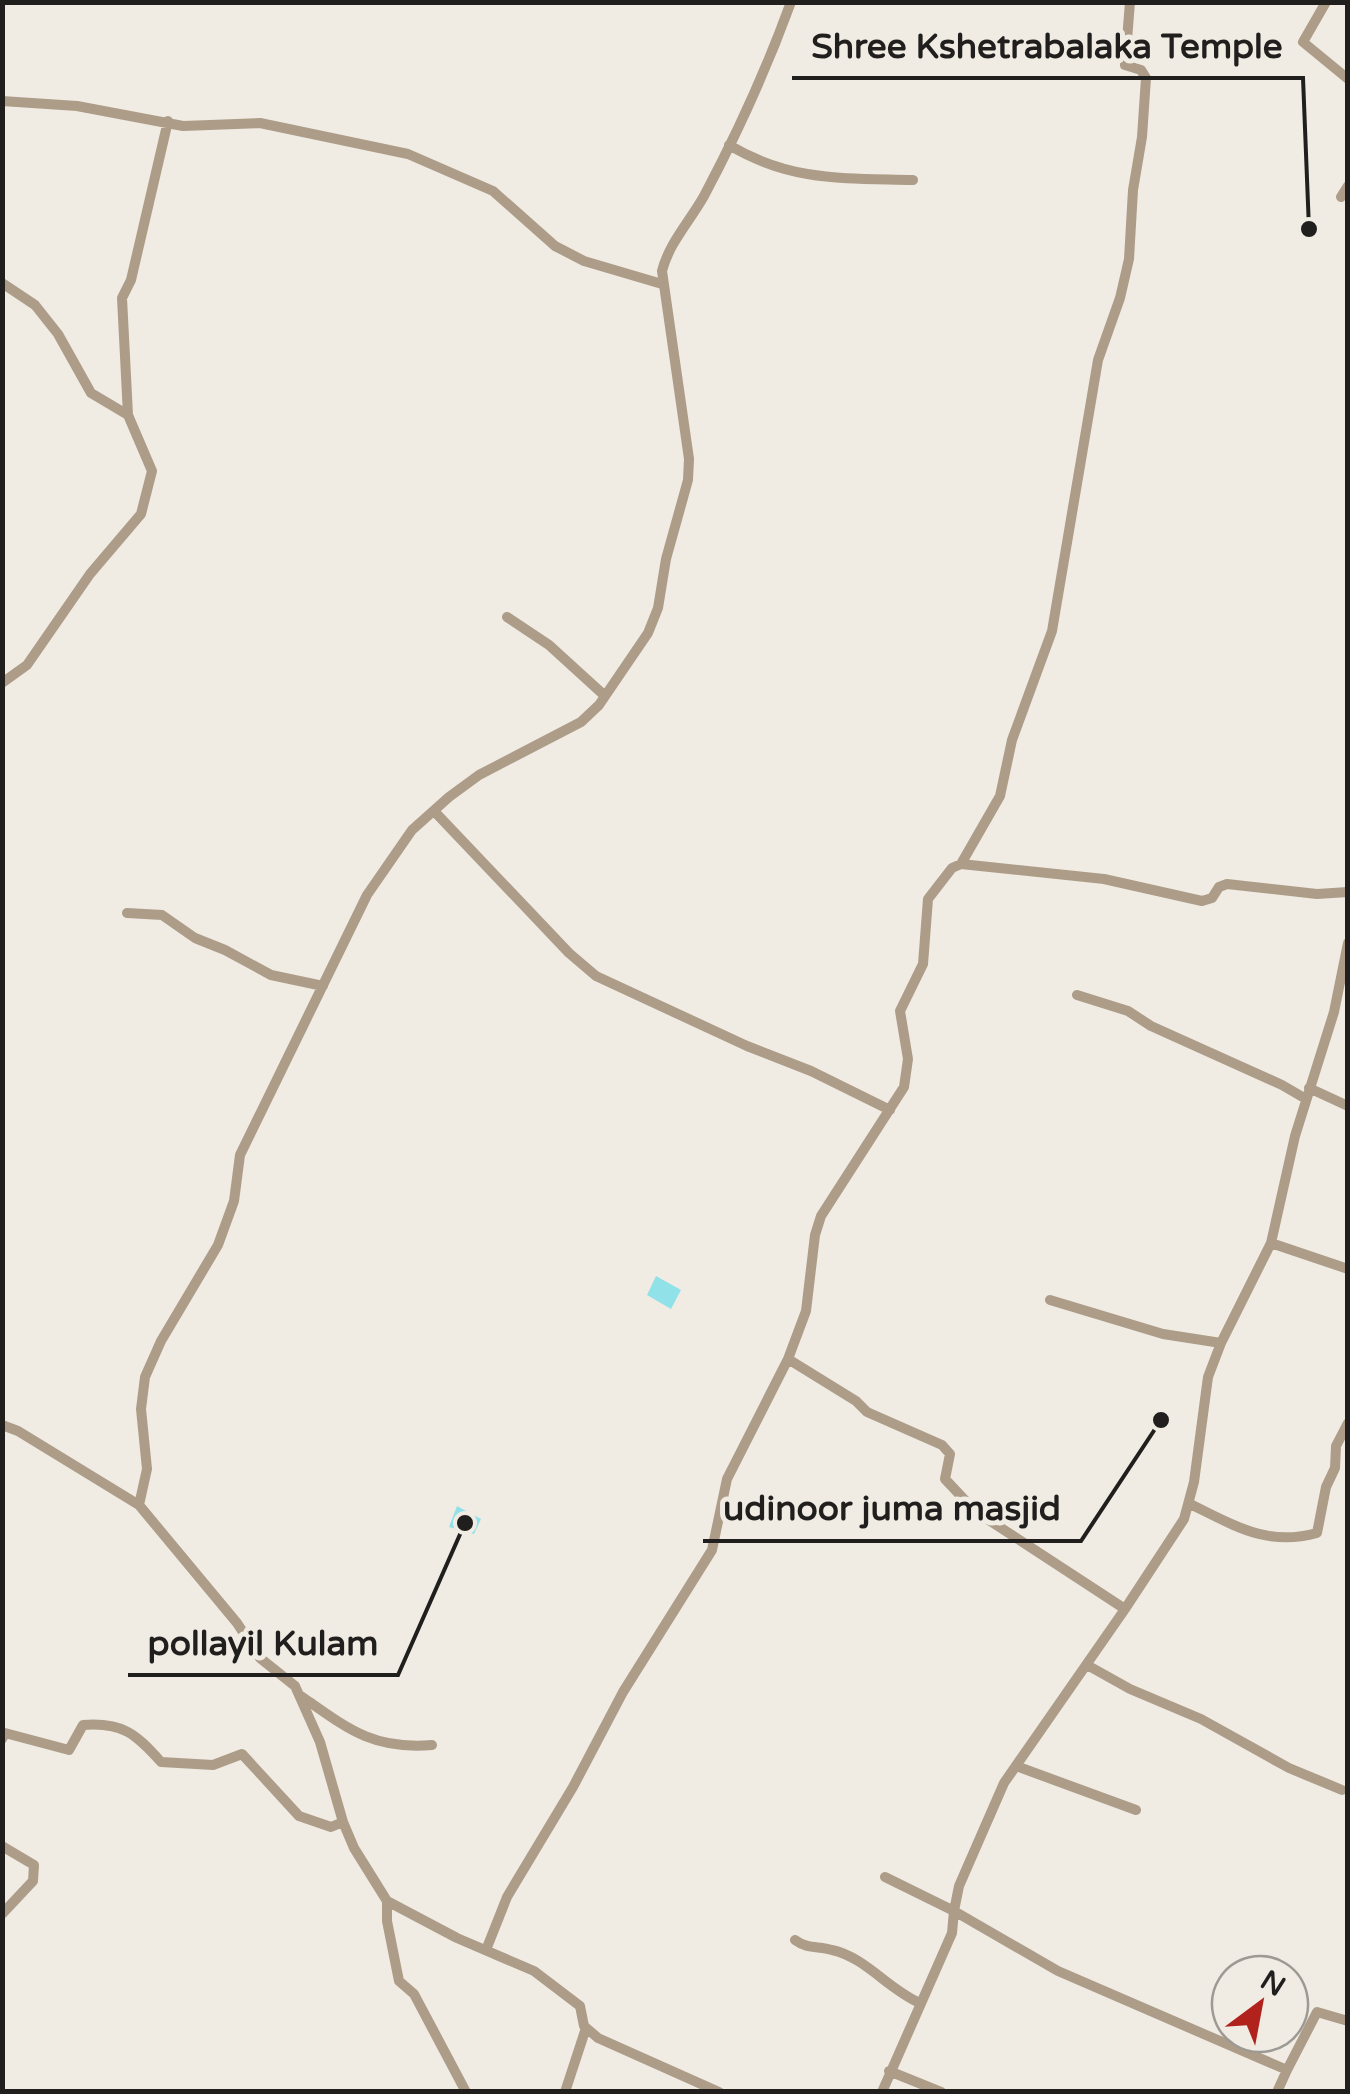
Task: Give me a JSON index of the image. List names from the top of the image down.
{
  "places": ["Shree Kshetrabalaka Temple", "udinoor juma masjid", "pollayil Kulam"],
  "north": "top right"
}
